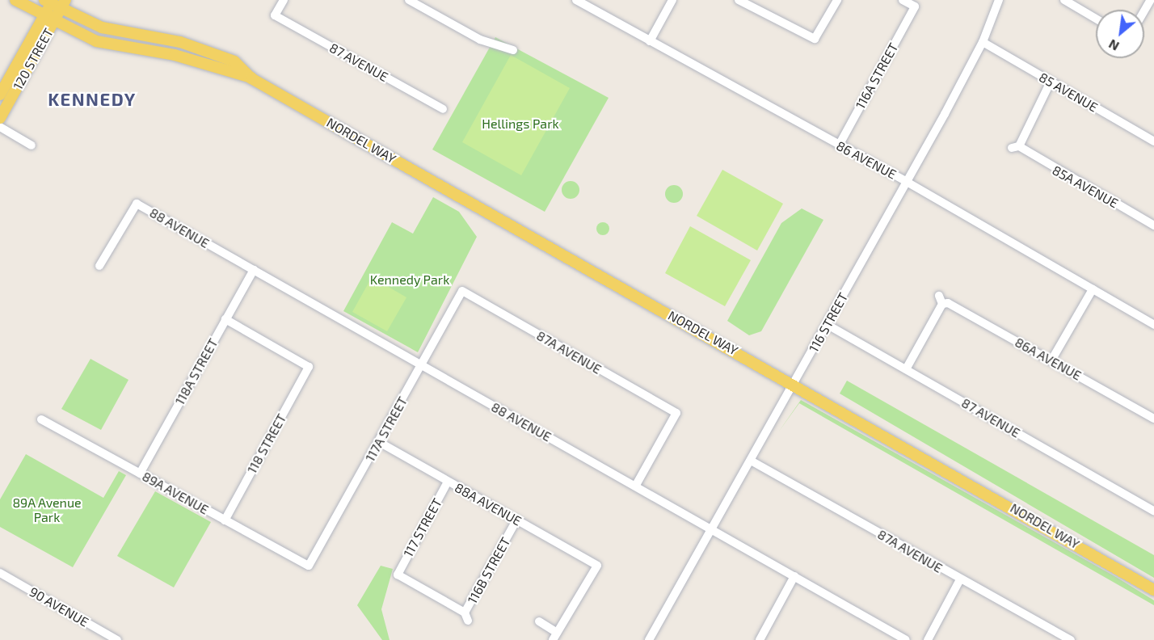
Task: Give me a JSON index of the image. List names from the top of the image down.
{
  "streets": {
    "main road": ["120 STREET", "NORDEL WAY"],
    "street": [
      "87 AVENUE",
      "116A STREET",
      "85 AVENUE",
      "86 AVENUE",
      "85A AVENUE",
      "88 AVENUE",
      "116 STREET",
      "87A AVENUE",
      "86A AVENUE",
      "118A STREET",
      "117A STREET",
      "118 STREET",
      "89A AVENUE",
      "88A AVENUE",
      "117 STREET",
      "116B STREET",
      "90 AVENUE"
    ]
  },
  "crossings": [
    ["120 STREET", "NORDEL WAY"],
    ["87 AVENUE", "116 STREET"],
    ["87 AVENUE", "86A AVENUE"],
    ["116A STREET", "86 AVENUE"],
    ["85 AVENUE", "85A AVENUE"],
    ["85 AVENUE", "116 STREET"],
    ["NORDEL WAY", "116 STREET"],
    ["86 AVENUE", "116 STREET"],
    ["88 AVENUE", "116 STREET"],
    ["88 AVENUE", "87A AVENUE"],
    ["88 AVENUE", "118A STREET"],
    ["88 AVENUE", "117A STREET"],
    ["116 STREET", "87A AVENUE"],
    ["87A AVENUE", "117A STREET"],
    ["118A STREET", "118 STREET"],
    ["118A STREET", "89A AVENUE"],
    ["117A STREET", "89A AVENUE"],
    ["117A STREET", "88A AVENUE"],
    ["118 STREET", "89A AVENUE"],
    ["88A AVENUE", "117 STREET"],
    ["88A AVENUE", "116B STREET"],
    ["117 STREET", "116B STREET"]
  ],
  "districts": ["KENNEDY"],
  "parks": ["Hellings Park", "Kennedy Park", "89A Avenue Park"],
  "north": "bottom left"
}
